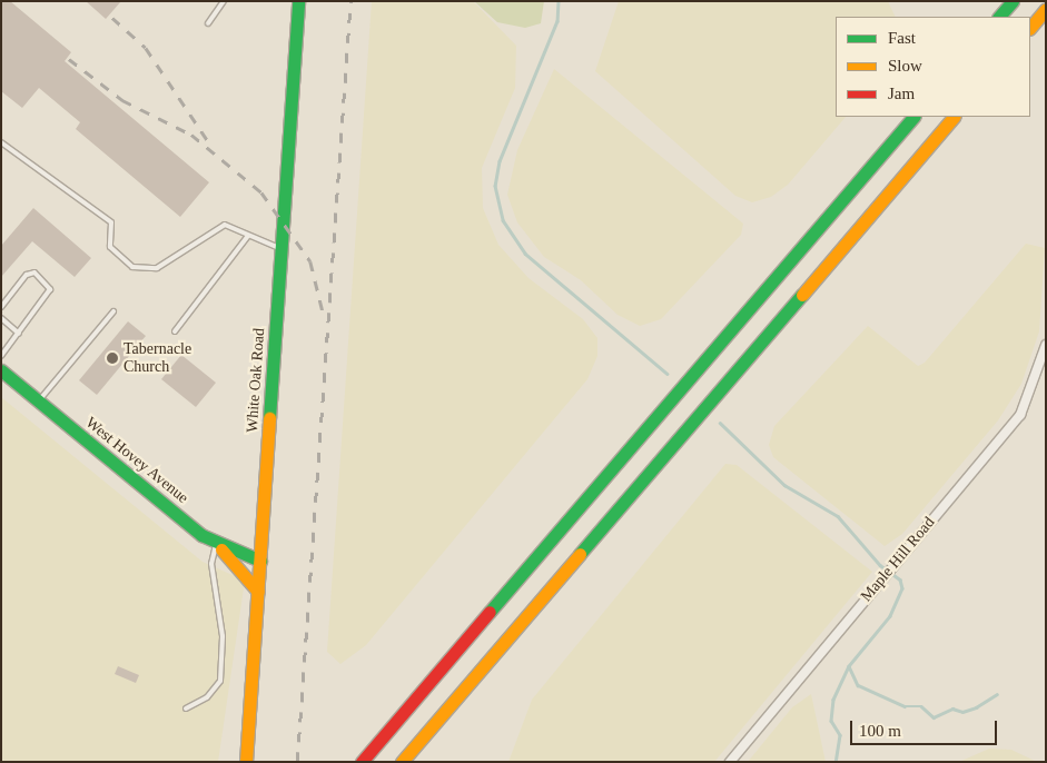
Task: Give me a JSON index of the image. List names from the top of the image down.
{
  "streets": {
    "main road": ["White Oak Road", "West Hovey Avenue"],
    "street": ["Maple Hill Road"]
  },
  "crossings": [
    ["White Oak Road", "West Hovey Avenue"]
  ],
  "places": ["Tabernacle Church"],
  "legend": ["Fast", "Slow", "Jam"],
  "scale_bar": "100 m"
}
